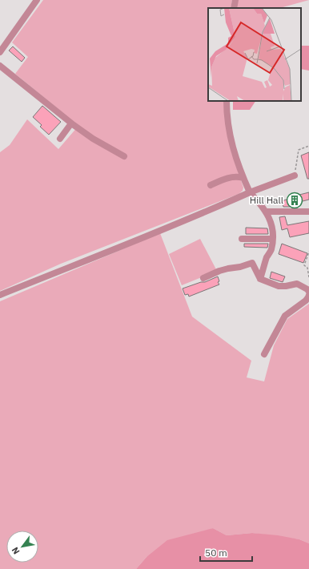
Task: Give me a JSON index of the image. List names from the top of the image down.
{
  "places": {
    "building": ["Hill Hall"]
  },
  "scale_bar": "50 m",
  "north": "bottom left"
}
